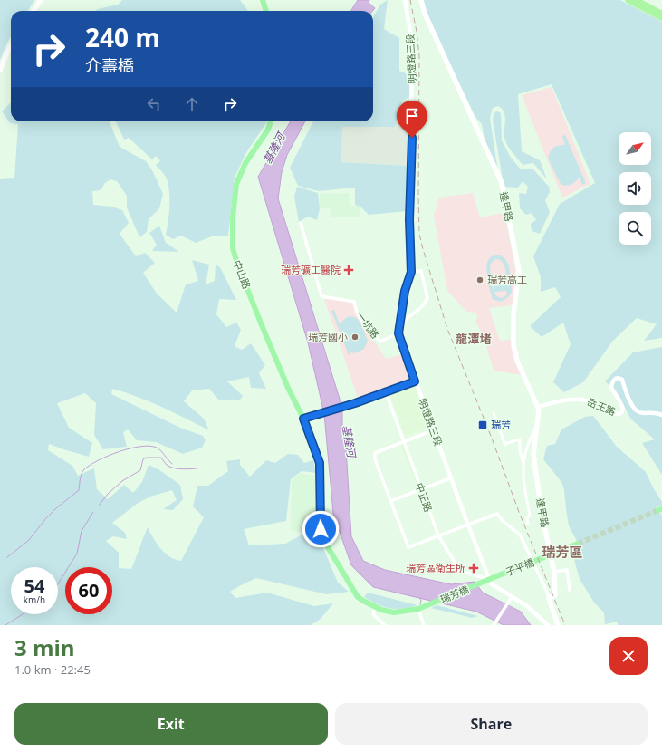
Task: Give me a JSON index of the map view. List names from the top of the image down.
{
  "streets": {
    "main road": [
      "逢甲路",
      "中山路",
      "子平橋",
      "瑞芳橋"
    ],
    "street": [
      "明燈路三段",
      "一坑路",
      "岳王路",
      "中正路"
    ]
  },
  "crossings": [
    ["明燈路三段", "一坑路"],
    ["明燈路三段", "中正路"],
    ["明燈路三段", "子平橋"],
    ["逢甲路", "岳王路"],
    ["逢甲路", "子平橋"],
    ["中山路", "瑞芳橋"],
    ["中正路", "子平橋"],
    ["子平橋", "瑞芳橋"]
  ],
  "districts": ["龍潭堵", "瑞芳區"],
  "water": ["基隆河"],
  "places": {
    "health": ["瑞芳礦工醫院", "瑞芳區衛生所"],
    "other": ["瑞芳高工", "瑞芳國小"],
    "transit": ["瑞芳"]
  },
  "north": "top right",
  "page": {
    "turn": ["240 m", "介壽橋"],
    "speed": "54 km/h",
    "limit": "60",
    "heading": ["3 min", "1.0 km · 22:45"],
    "buttons": ["Exit", "Share"]
  }
}
